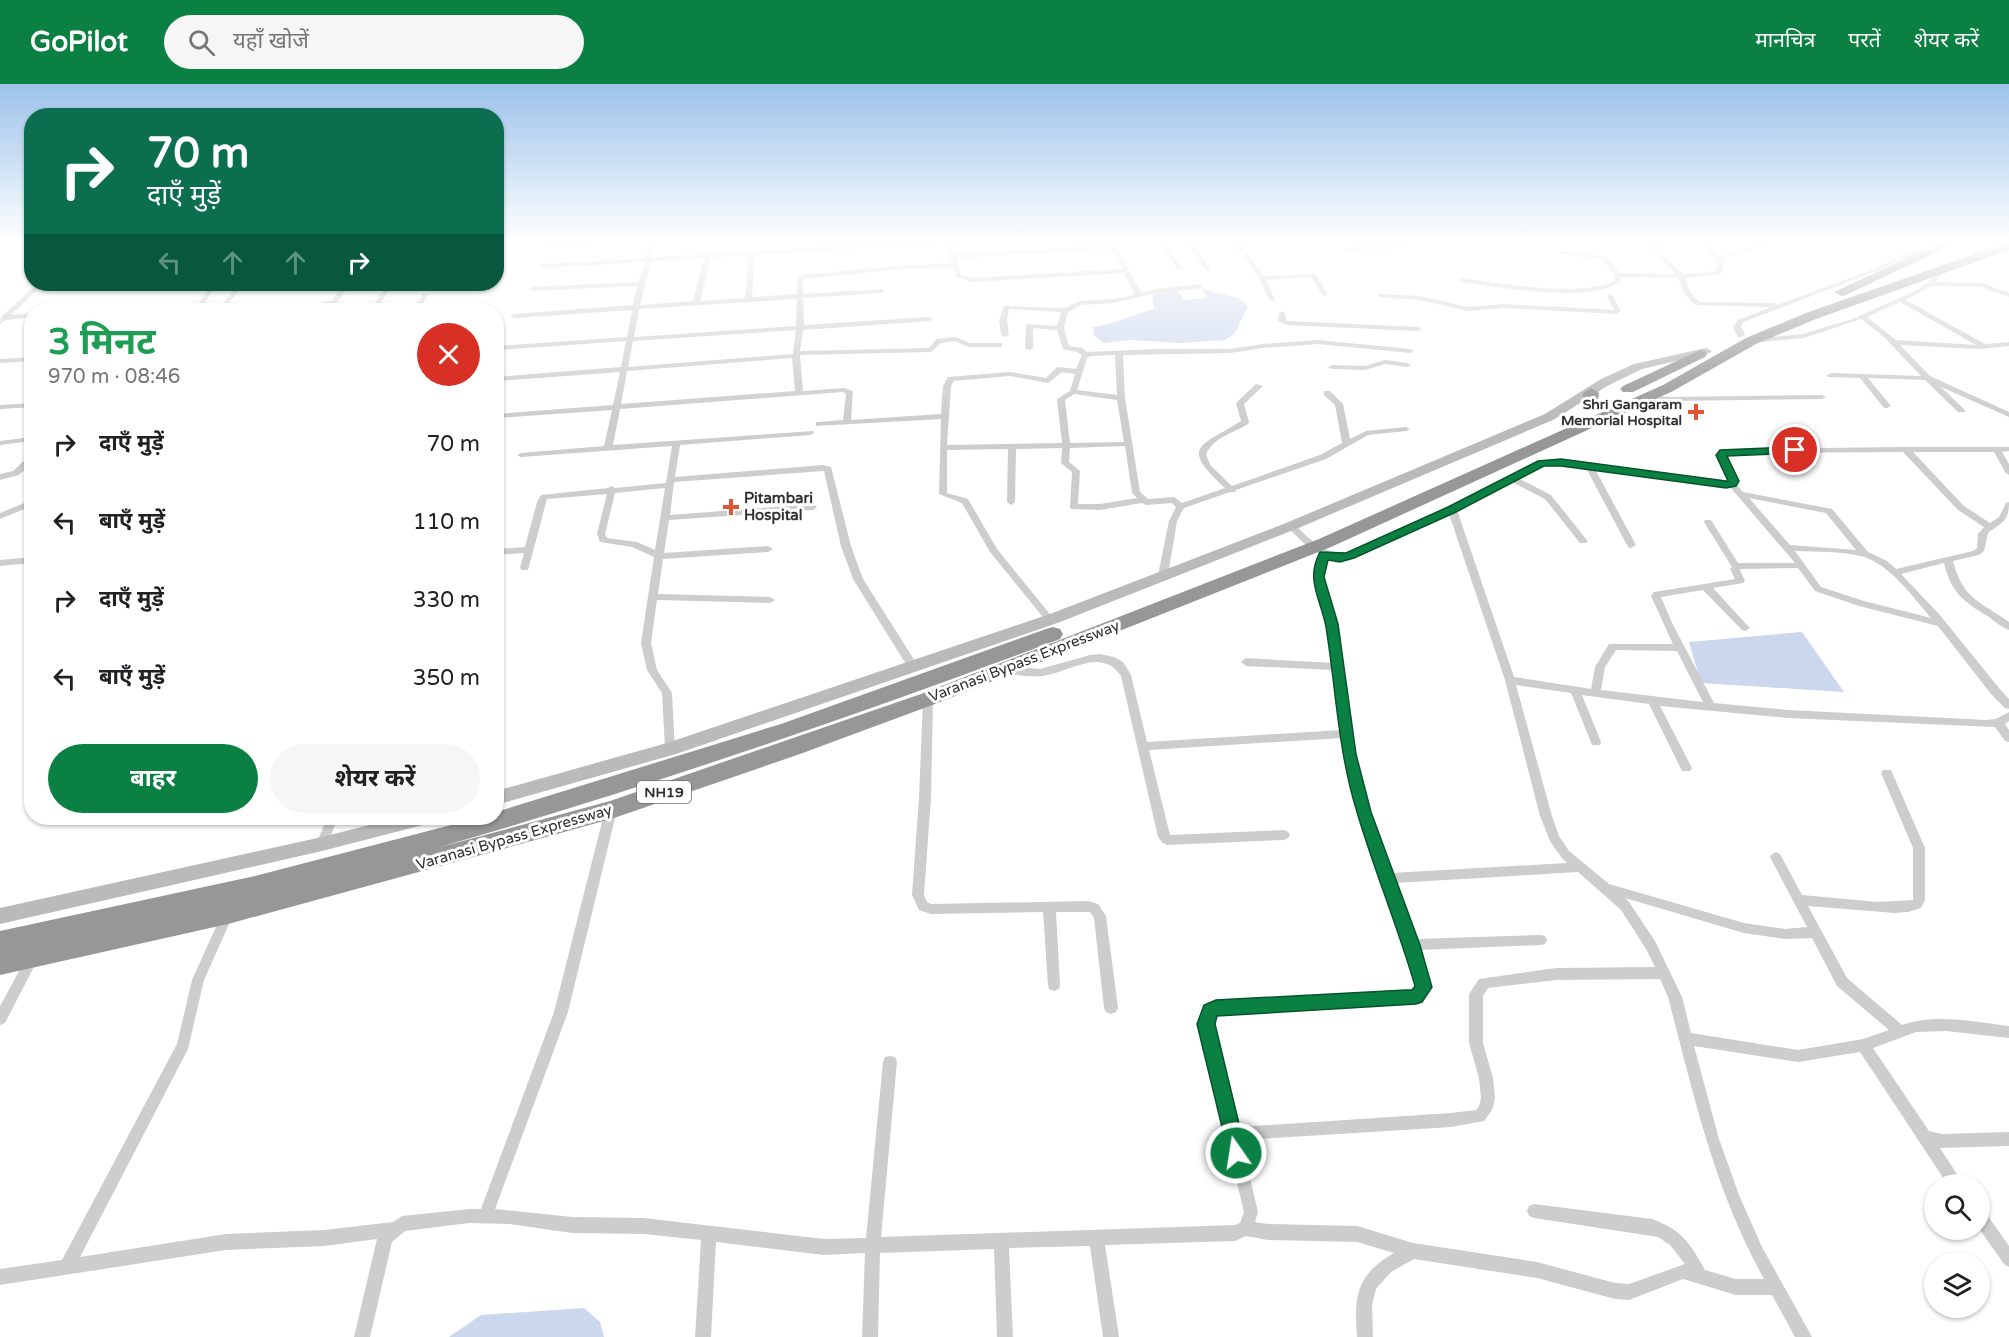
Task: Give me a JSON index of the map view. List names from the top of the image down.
{
  "streets": {
    "highway": ["Varanasi Bypass Expressway", "NH19"]
  },
  "places": {
    "health": ["Shri Gangaram Memorial Hospital", "Pitambari Hospital"]
  },
  "page": {
    "header": "GoPilot",
    "search": "यहाँ खोजें",
    "nav": ["मानचित्र", "परतें", "शेयर करें"],
    "turn": ["70 m", "दाएँ मुड़ें"],
    "heading": ["3 मिनट", "970 m · 08:46"],
    "list": [
      {
        "name": "दाएँ मुड़ें",
        "value": "70 m"
      },
      {
        "name": "बाएँ मुड़ें",
        "value": "110 m"
      },
      {
        "name": "दाएँ मुड़ें",
        "value": "330 m"
      },
      {
        "name": "बाएँ मुड़ें",
        "value": "350 m"
      }
    ],
    "buttons": ["बाहर", "शेयर करें"]
  }
}
